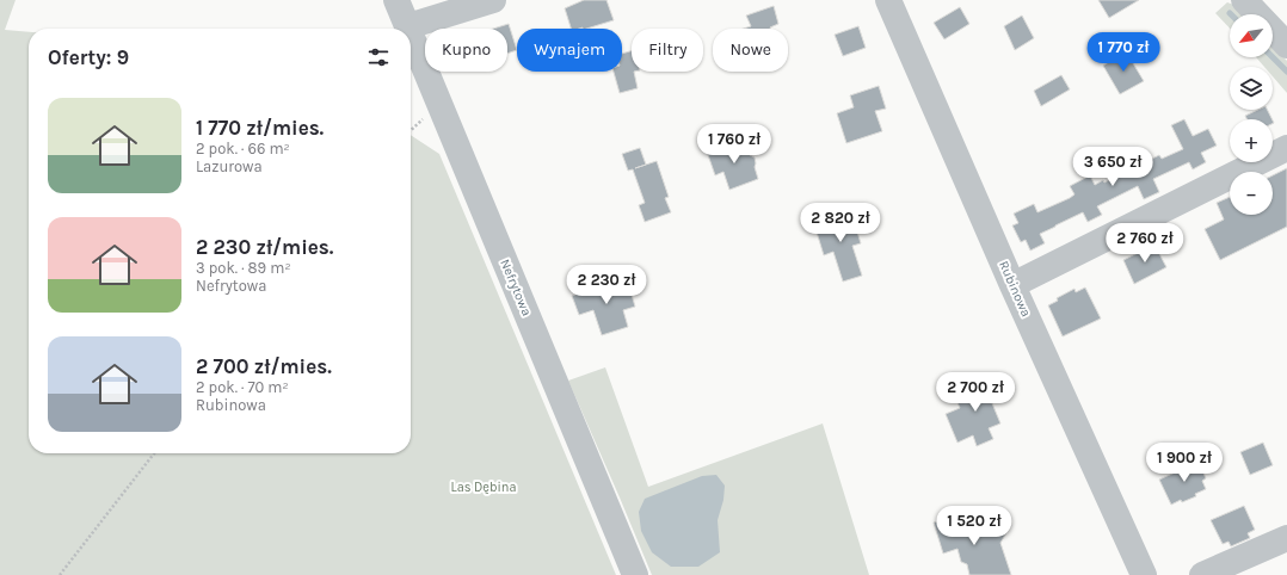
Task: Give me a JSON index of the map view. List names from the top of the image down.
{
  "streets": {
    "street": ["Nefrytowa", "Rubinowa"]
  },
  "parks": ["Las Dębina"],
  "north": "bottom left",
  "page": {
    "map_buttons": ["+", "−"],
    "chip": [
      "Kupno",
      "Wynajem",
      "Filtry",
      "Nowe"
    ],
    "heading": "Oferty: 9",
    "price": [
      "1 770 zł",
      "1 760 zł",
      "3 650 zł",
      "2 820 zł",
      "2 760 zł",
      "2 230 zł",
      "2 700 zł",
      "1 900 zł",
      "1 520 zł"
    ],
    "list": [
      {
        "name": "1 770 zł/mies.",
        "note": "2 pok. · 66 m² · Lazurowa"
      },
      {
        "name": "2 230 zł/mies.",
        "note": "3 pok. · 89 m² · Nefrytowa"
      },
      {
        "name": "2 700 zł/mies.",
        "note": "2 pok. · 70 m² · Rubinowa"
      }
    ]
  }
}
